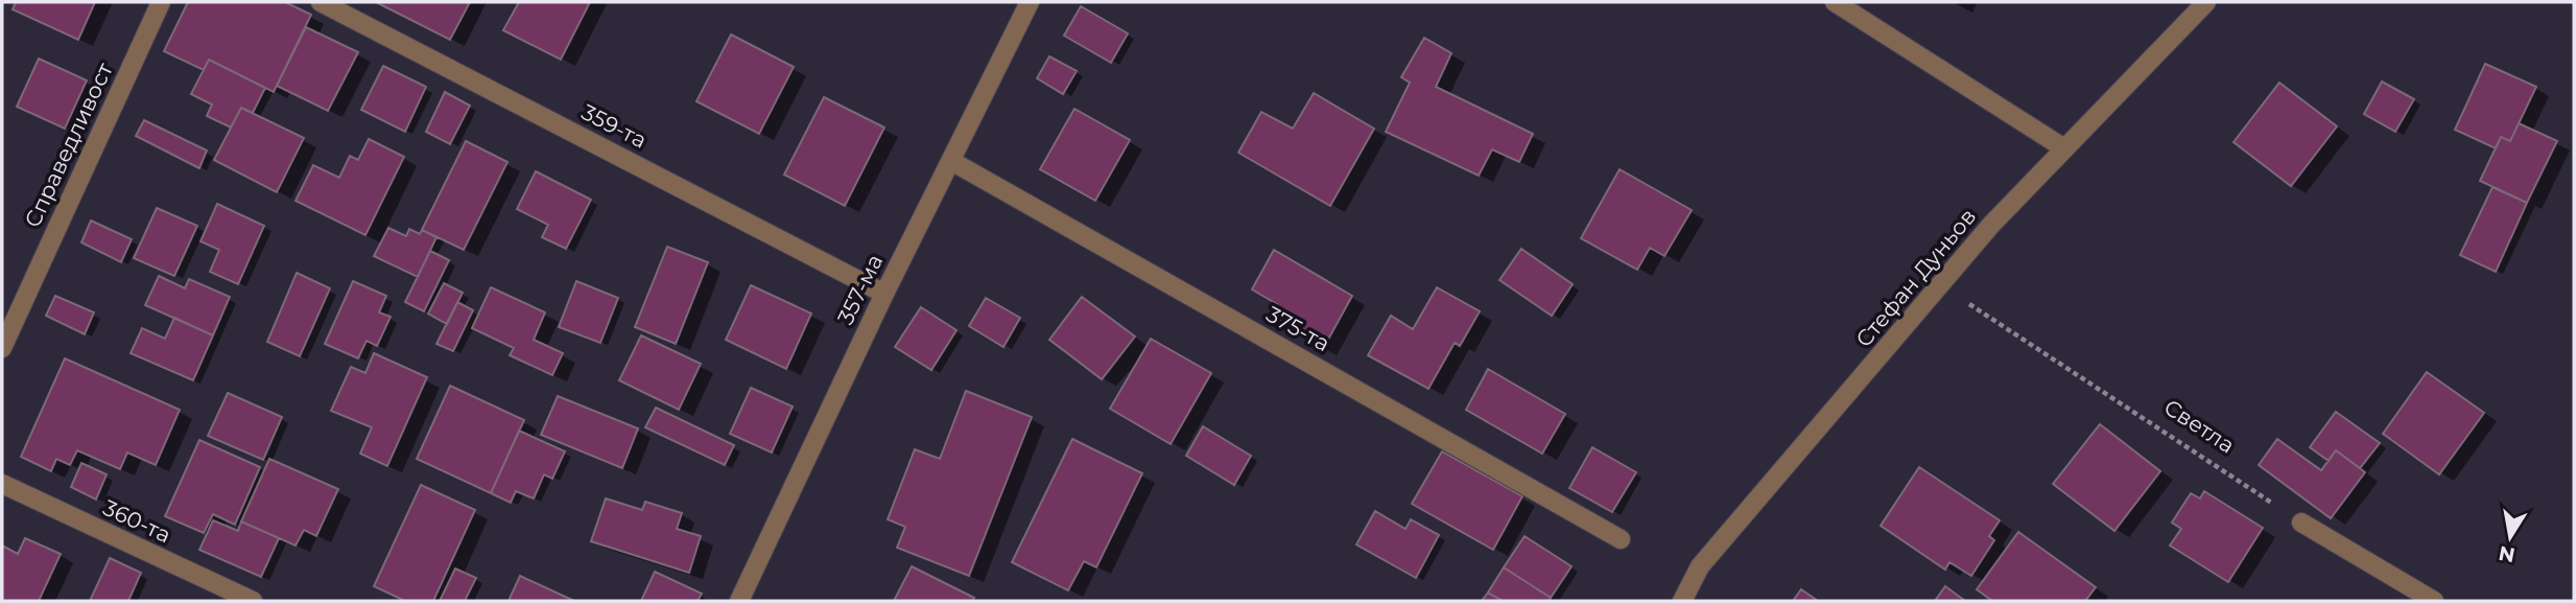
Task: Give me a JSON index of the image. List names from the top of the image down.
{
  "streets": {
    "street": [
      "359-та",
      "Справедливост",
      "Стефан Дуньов",
      "357-ма",
      "375-та",
      "360-та"
    ],
    "path": ["Светла"]
  },
  "crossings": [
    ["359-та", "357-ма"],
    ["Стефан Дуньов", "Светла"],
    ["357-ма", "375-та"]
  ],
  "north": "bottom"
}
